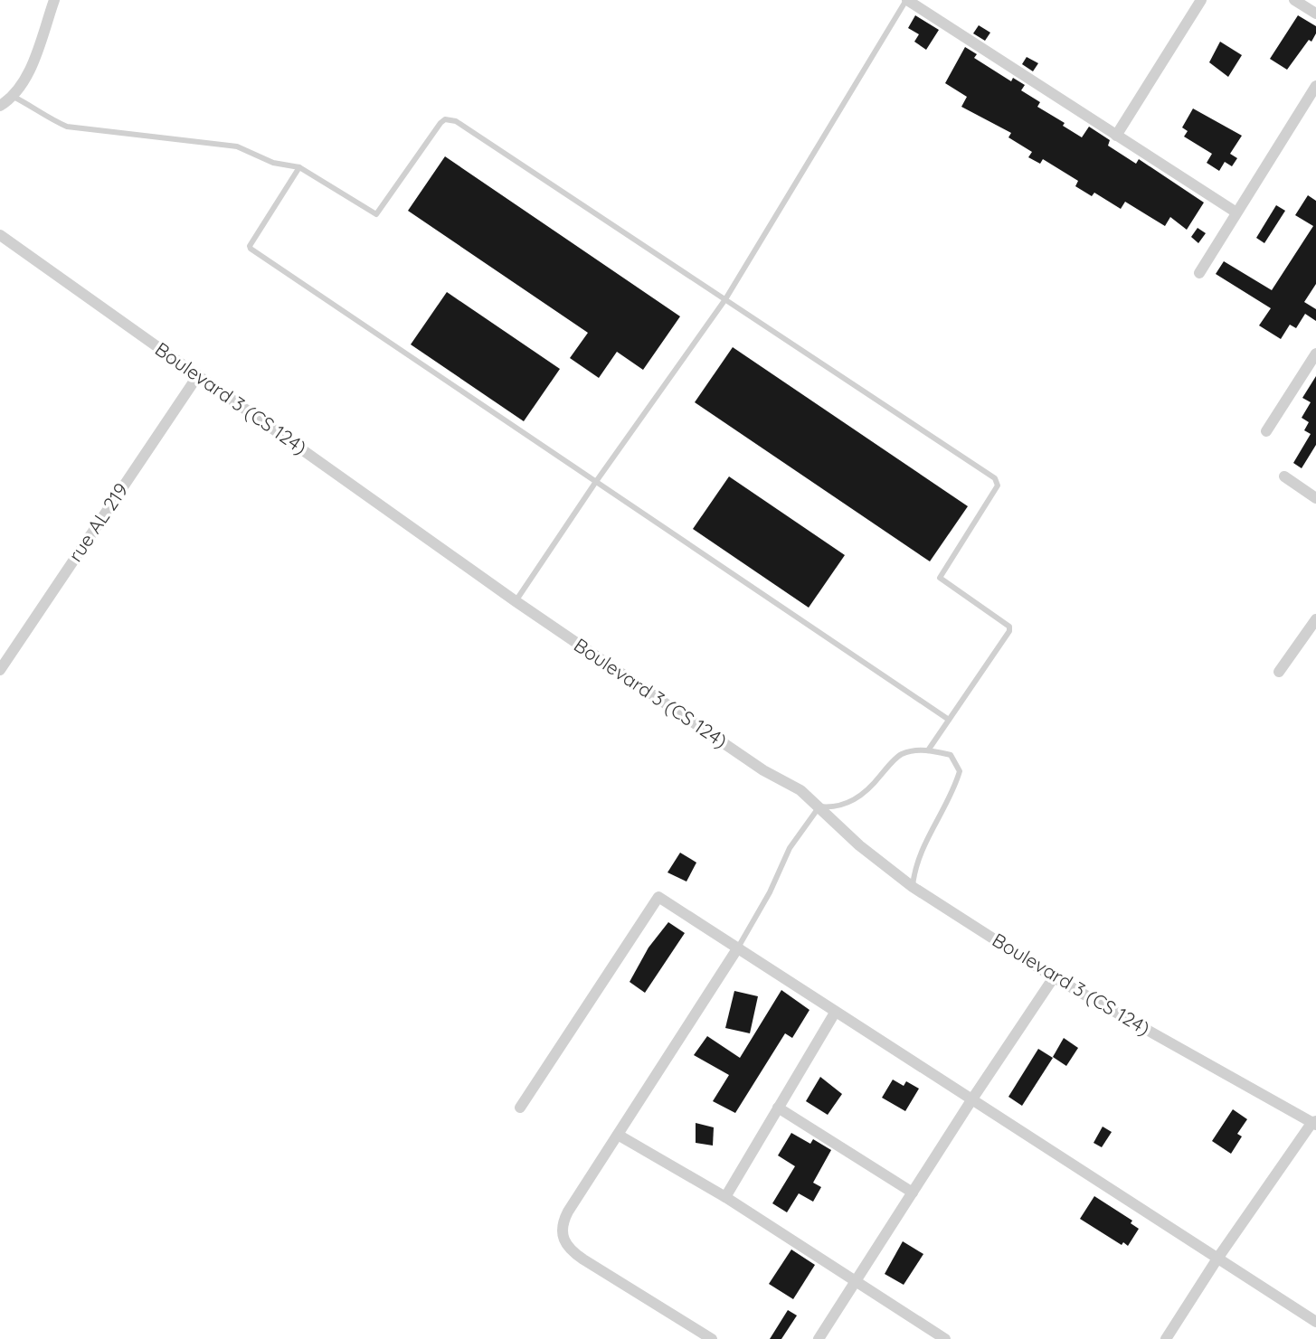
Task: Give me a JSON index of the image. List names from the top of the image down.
{
  "streets": {
    "street": ["Boulevard 3 (CS 124)", "rue AL 219"]
  },
  "crossings": [
    ["Boulevard 3 (CS 124)", "rue AL 219"]
  ]
}
